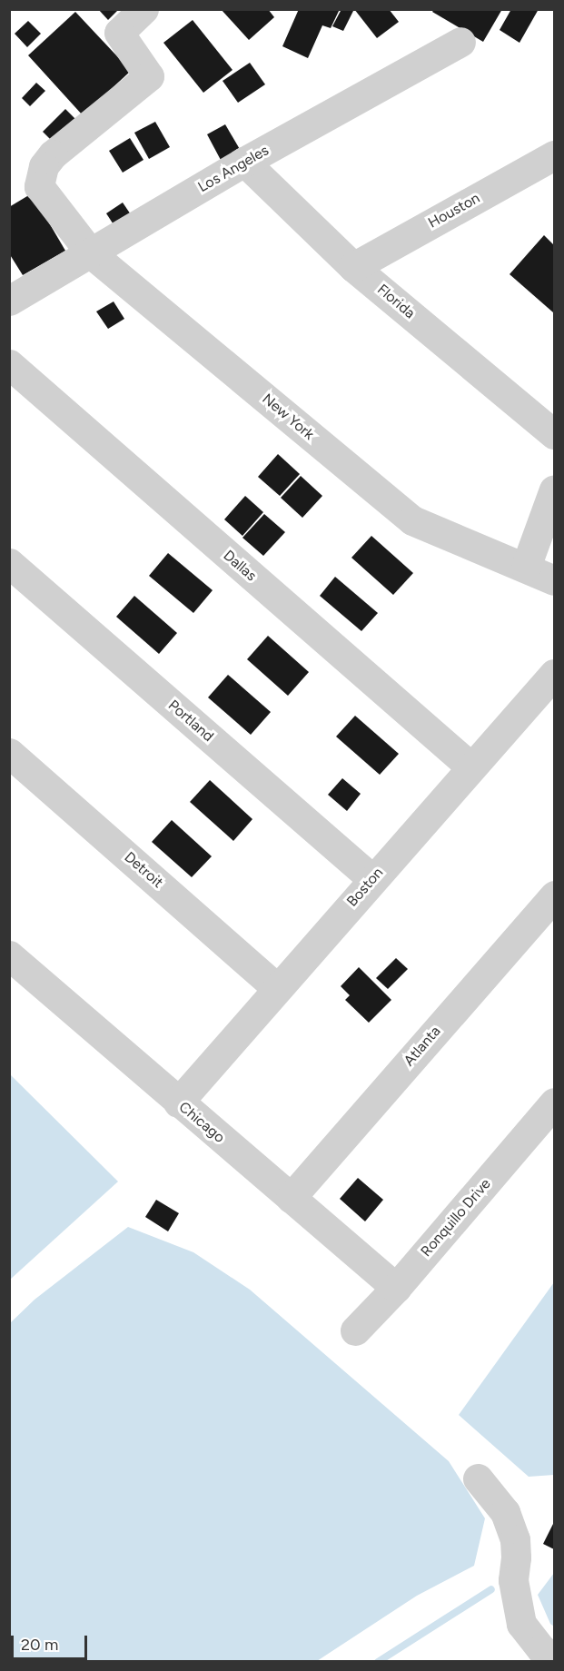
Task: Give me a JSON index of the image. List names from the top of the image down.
{
  "streets": {
    "street": [
      "Los Angeles",
      "Houston",
      "Florida",
      "New York",
      "Dallas",
      "Portland",
      "Detroit",
      "Boston",
      "Atlanta",
      "Chicago",
      "Ronquillo Drive"
    ]
  },
  "crossings": [
    ["Los Angeles", "Florida"],
    ["Los Angeles", "New York"],
    ["Houston", "Florida"],
    ["Dallas", "Boston"],
    ["Portland", "Boston"],
    ["Detroit", "Boston"],
    ["Boston", "Chicago"],
    ["Atlanta", "Chicago"],
    ["Chicago", "Ronquillo Drive"]
  ],
  "scale_bar": "20 m"
}
